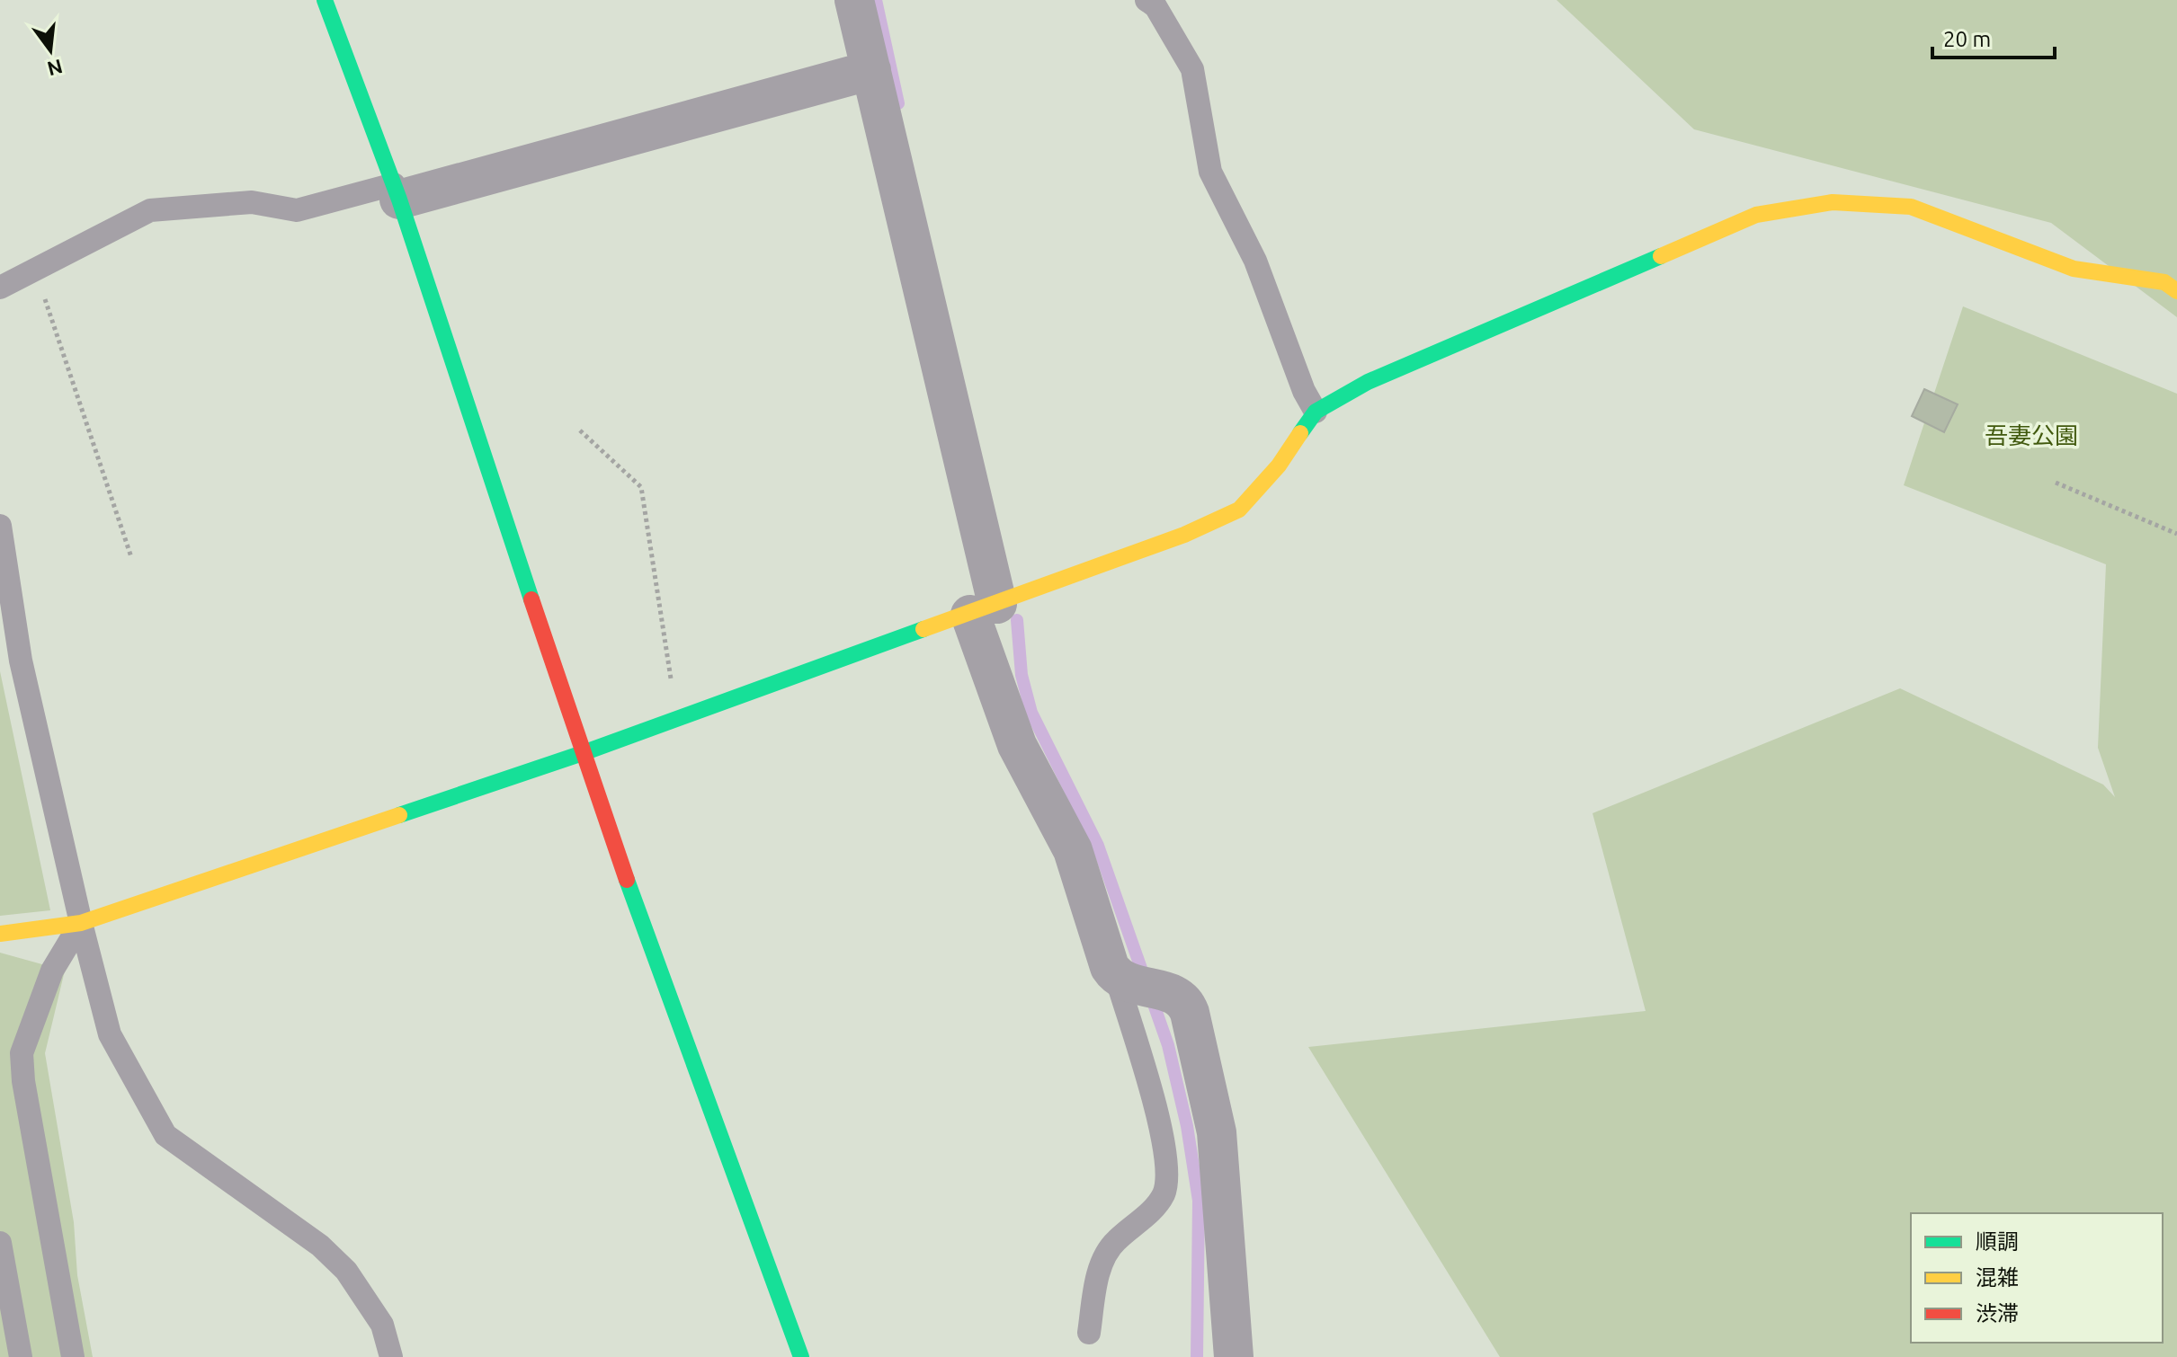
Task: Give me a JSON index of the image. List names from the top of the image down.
{
  "parks": ["吾妻公園"],
  "legend": ["順調", "混雑", "渋滞"],
  "scale_bar": "20 m",
  "north": "bottom"
}
